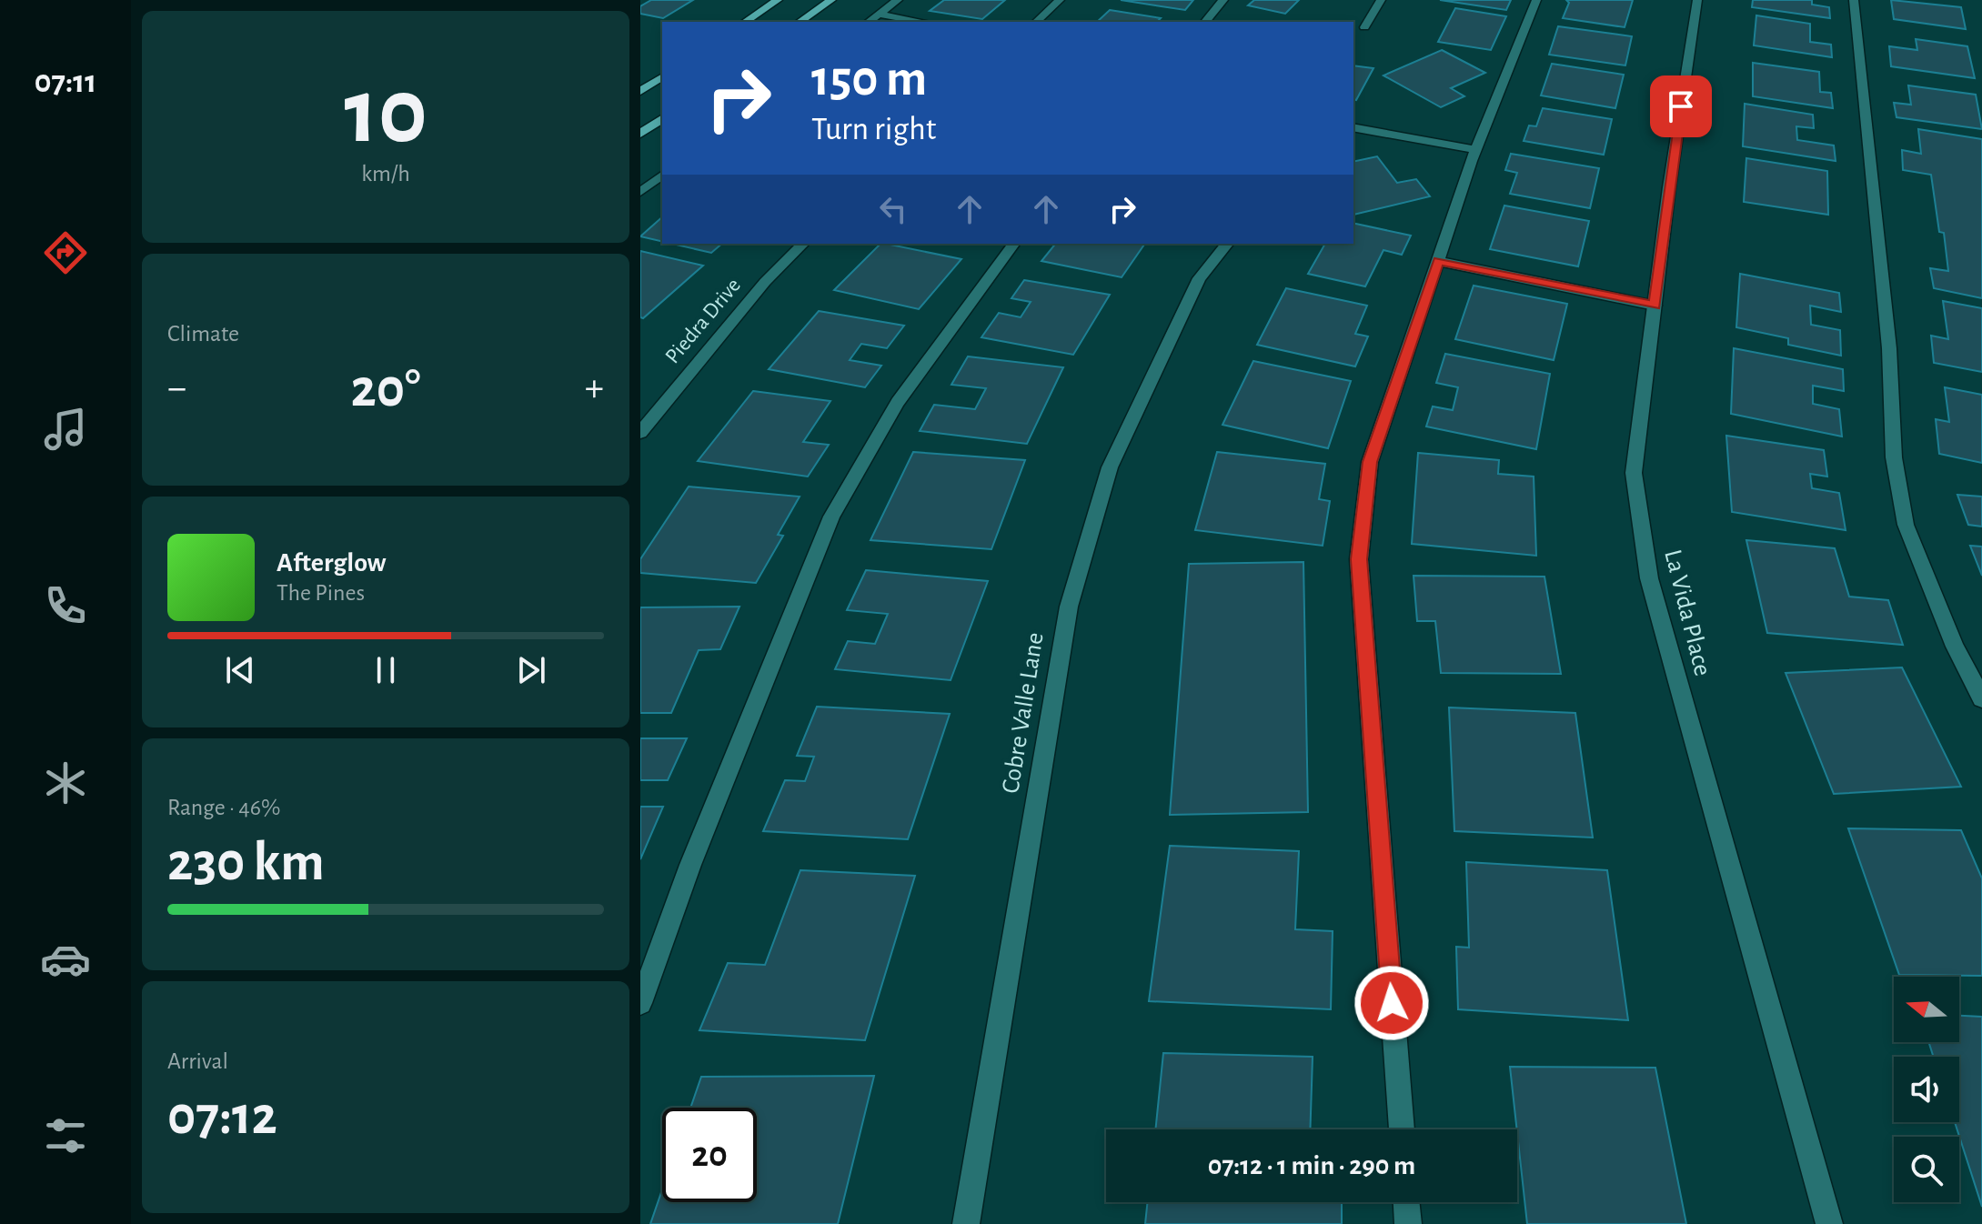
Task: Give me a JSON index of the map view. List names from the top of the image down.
{
  "streets": {
    "street": ["Piedra Drive", "La Vida Place", "Cobre Valle Lane"]
  },
  "north": "left",
  "page": {
    "tabs": "07:11",
    "tile": [
      ["10", "km/h"],
      "Climate",
      ["Range · 46%", "230 km"],
      ["Arrival", "07:12"]
    ],
    "turn": ["150 m", "Turn right"],
    "heat": ["−", "20°", "+"],
    "song": ["Afterglow", "The Pines"],
    "limit": "20",
    "trip": "07:12 · 1 min · 290 m"
  }
}
